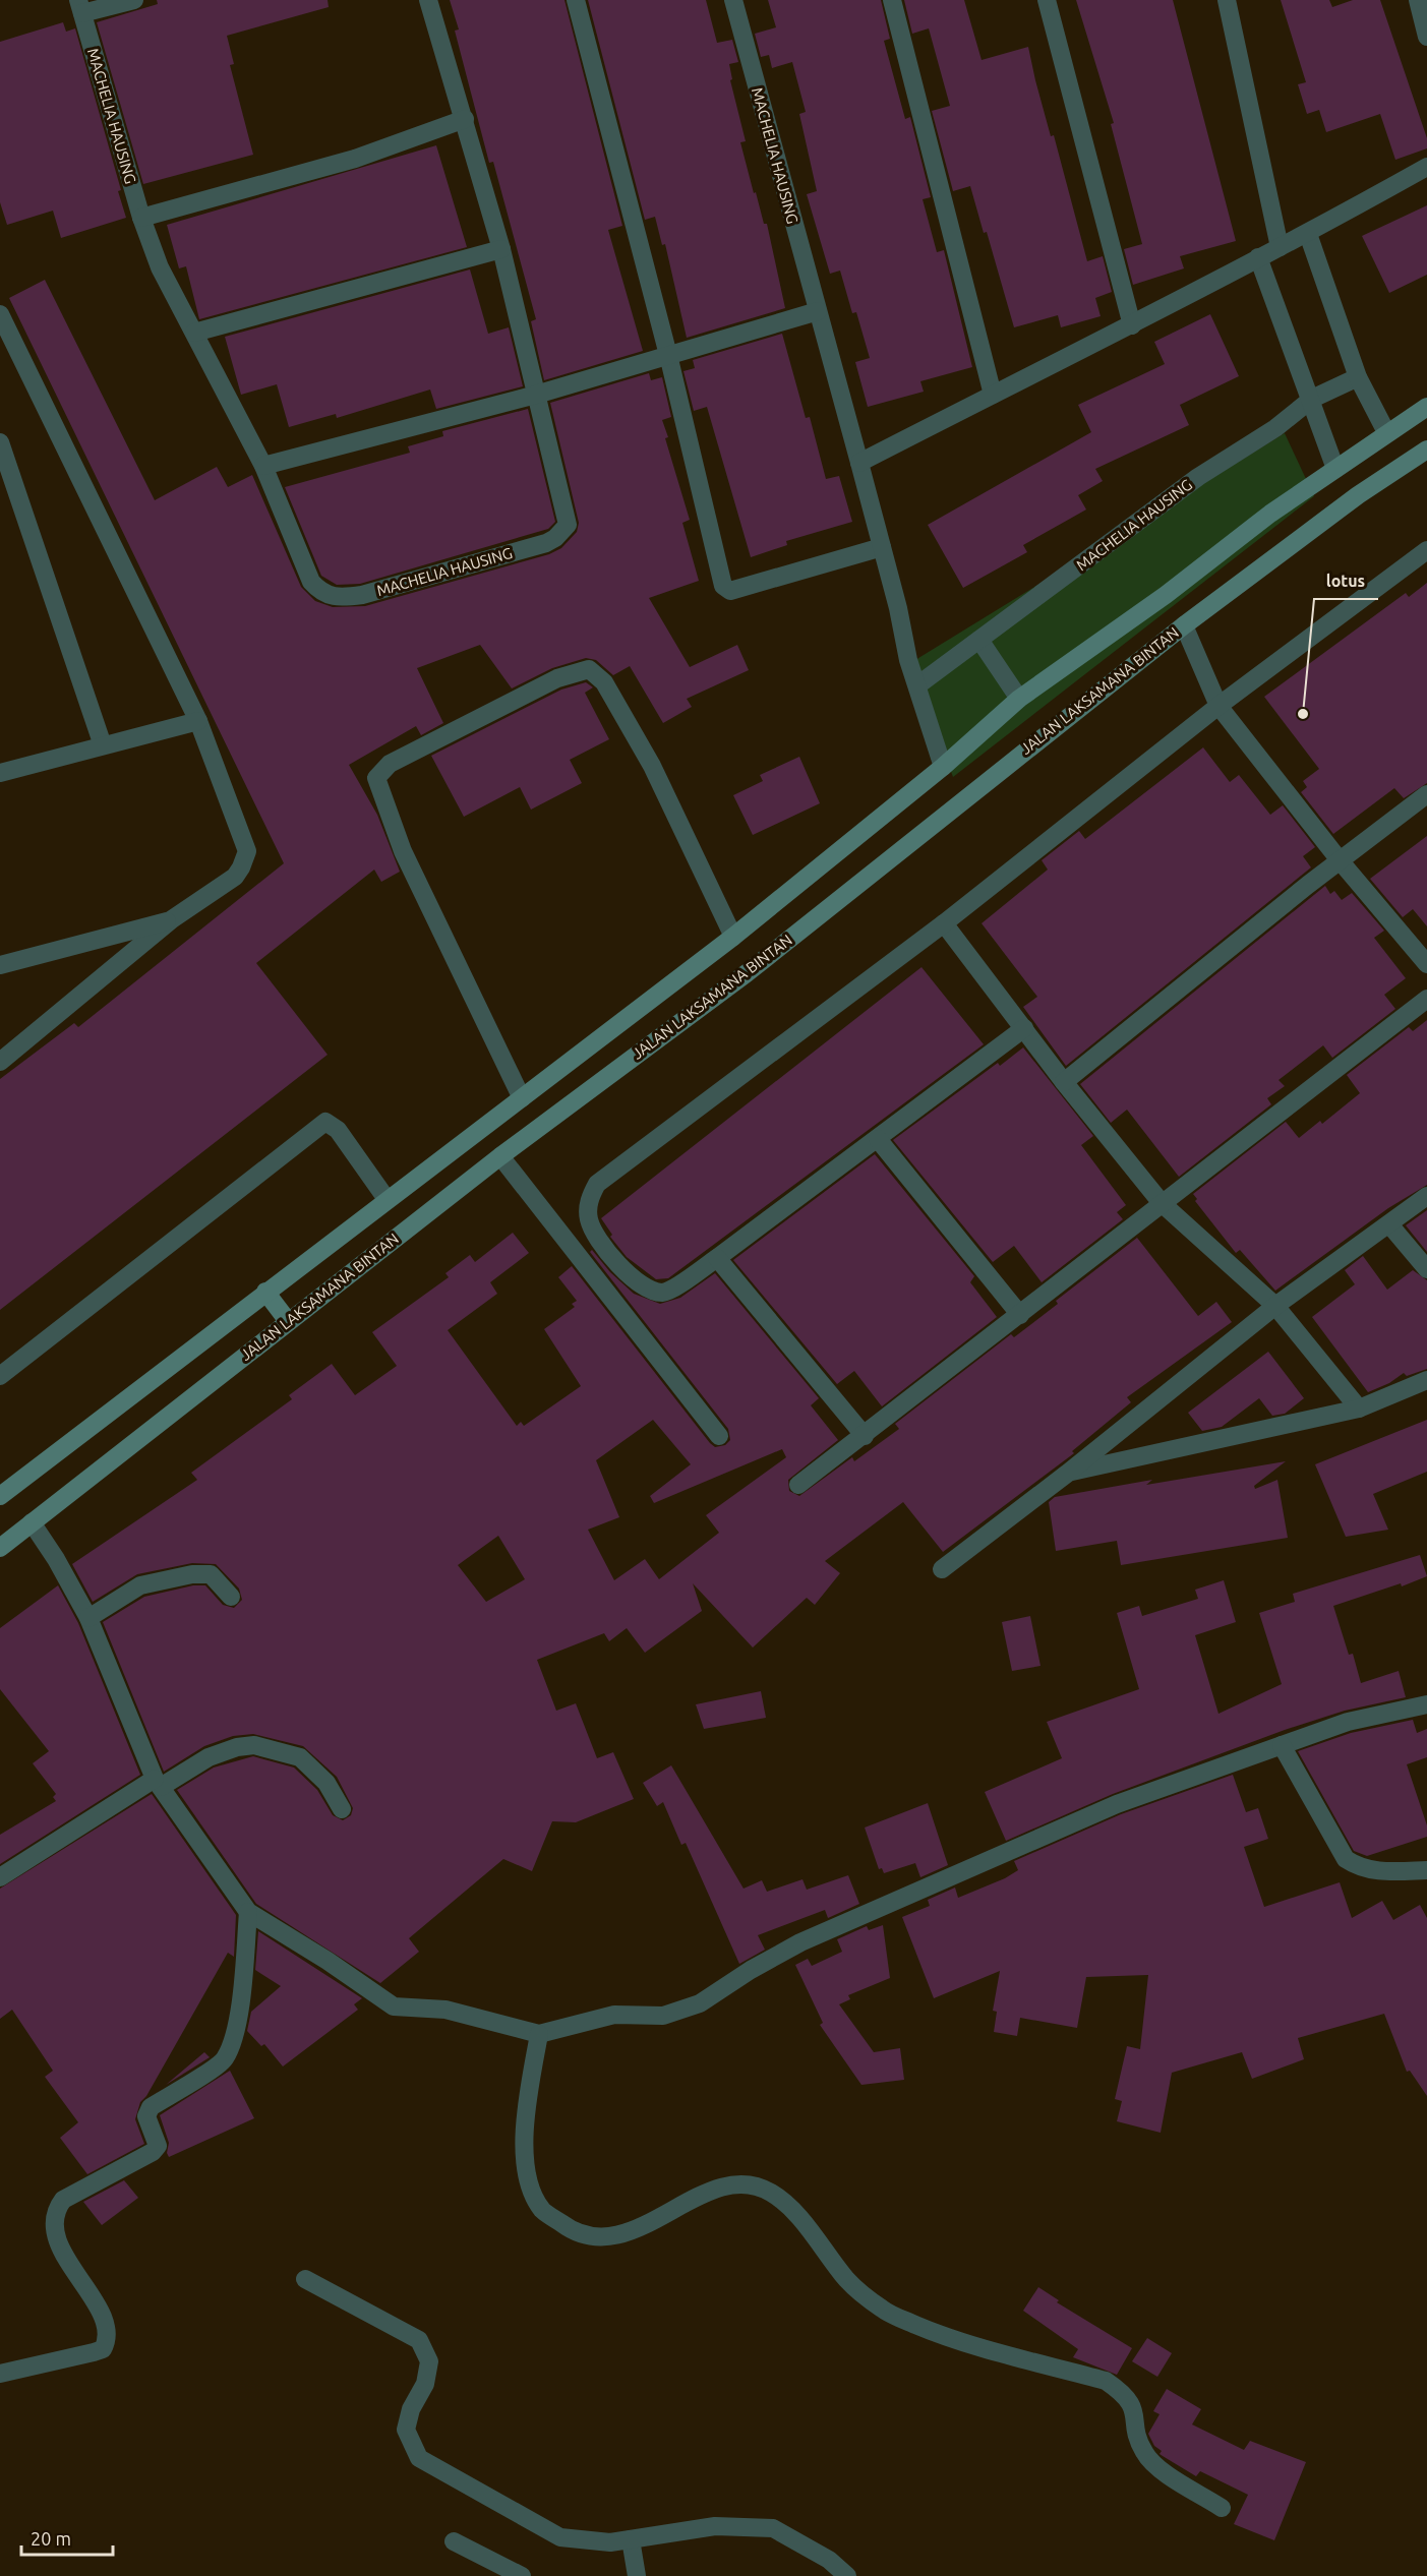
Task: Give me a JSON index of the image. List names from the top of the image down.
{
  "streets": {
    "main road": ["JALAN LAKSAMANA BINTAN"],
    "street": ["MACHELIA HAUSING"]
  },
  "places": ["lotus"],
  "scale_bar": "20 m"
}
